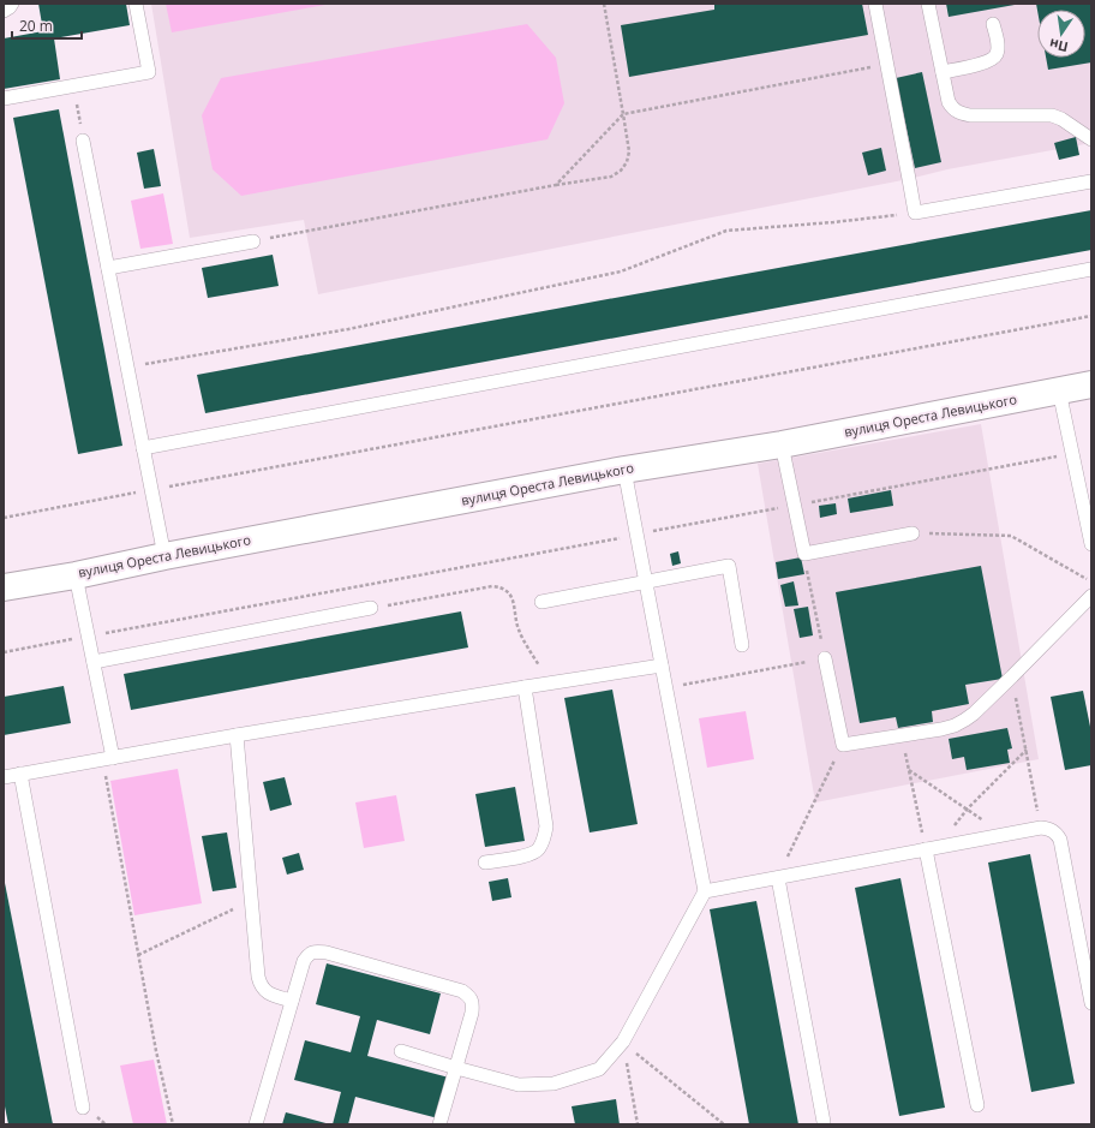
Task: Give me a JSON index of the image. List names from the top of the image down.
{
  "streets": {
    "street": ["вулиця Ореста Левицького"]
  },
  "scale_bar": "20 m",
  "north": "bottom"
}
